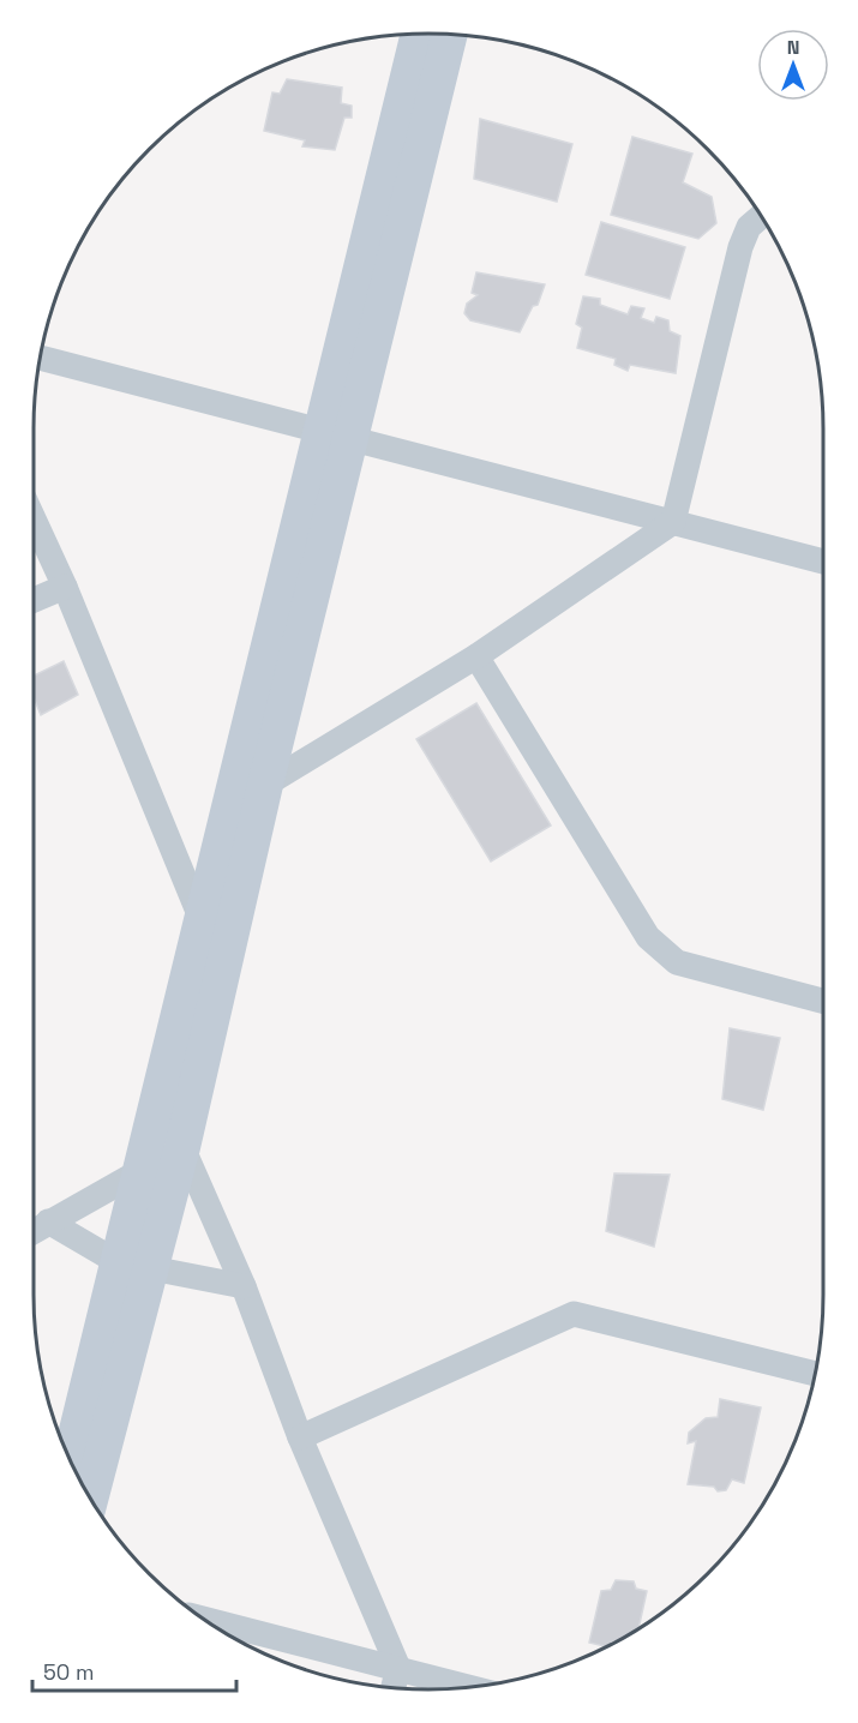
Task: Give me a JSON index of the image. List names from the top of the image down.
{
  "scale_bar": "50 m",
  "north": "top"
}
